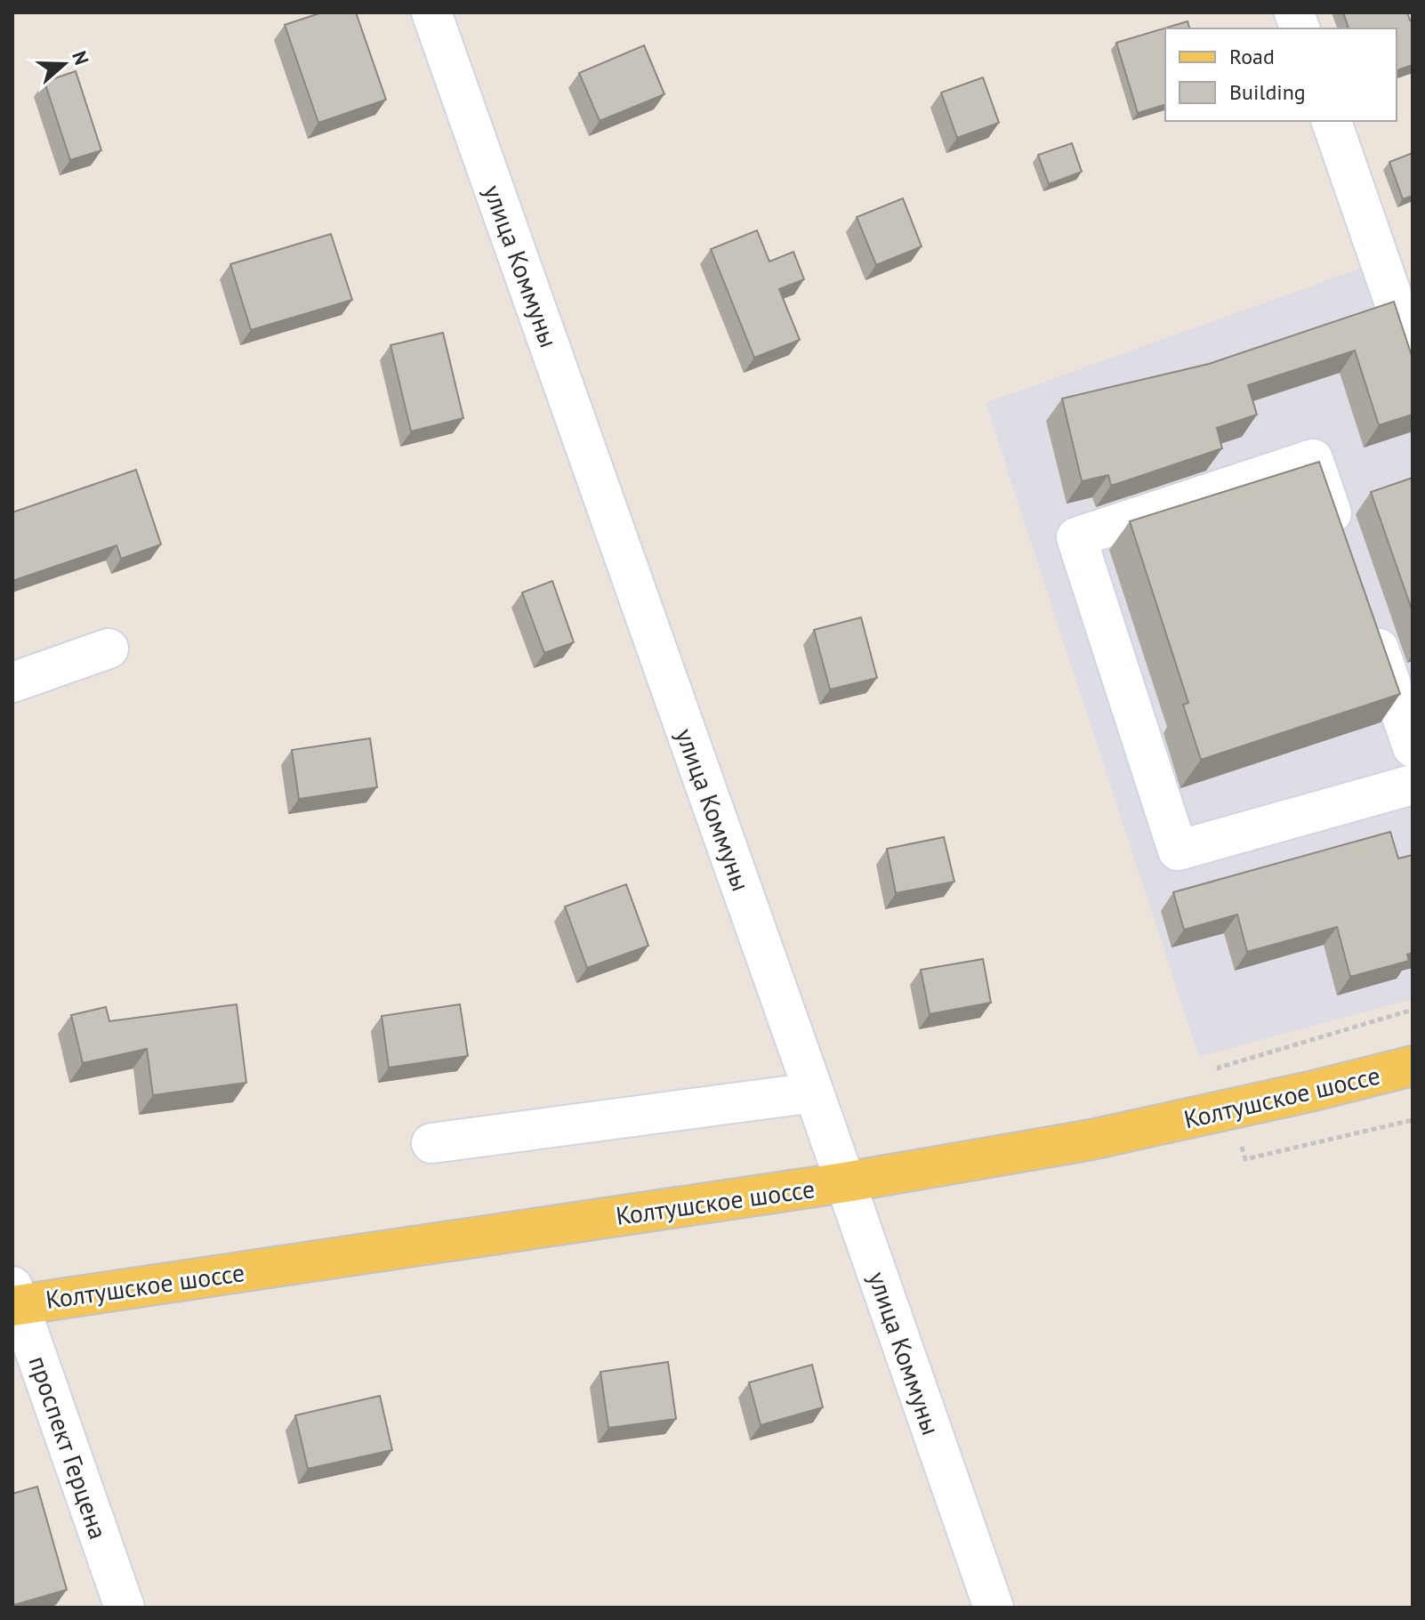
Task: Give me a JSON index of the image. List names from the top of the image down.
{
  "streets": {
    "main road": ["Колтушское шоссе"],
    "street": ["улица Коммуны", "проспект Герцена"]
  },
  "crossings": [
    ["улица Коммуны", "Колтушское шоссе"],
    ["Колтушское шоссе", "проспект Герцена"]
  ],
  "legend": ["Road", "Building"],
  "north": "right"
}
